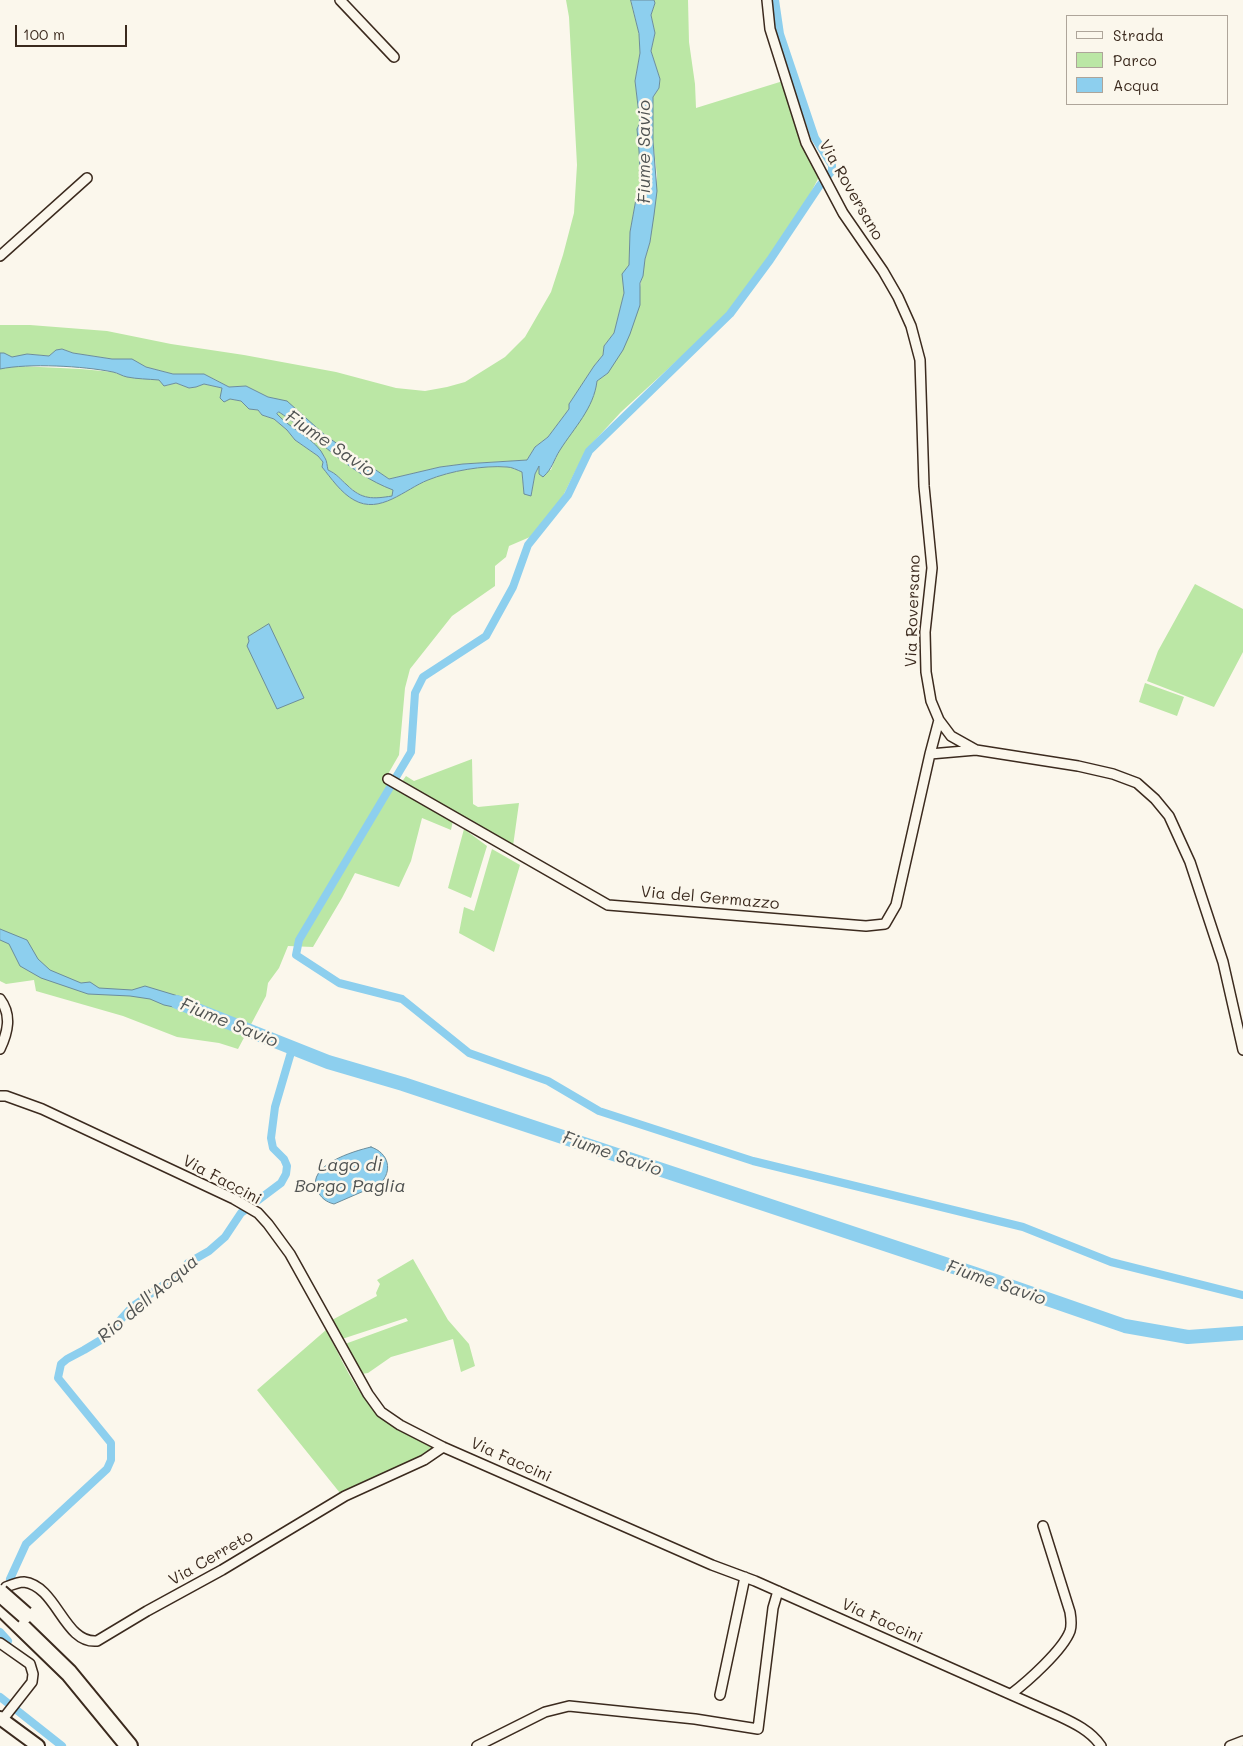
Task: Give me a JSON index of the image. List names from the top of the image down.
{
  "streets": {
    "street": [
      "Via Roversano",
      "Via del Germazzo",
      "Via Faccini",
      "Via Cerreto"
    ]
  },
  "crossings": [
    ["Via Roversano", "Via del Germazzo"],
    ["Via Faccini", "Via Cerreto"]
  ],
  "water": ["Fiume Savio", "Lago di Borgo Paglia", "Rio dell'Acqua"],
  "legend": ["Strada", "Parco", "Acqua"],
  "scale_bar": "100 m"
}
